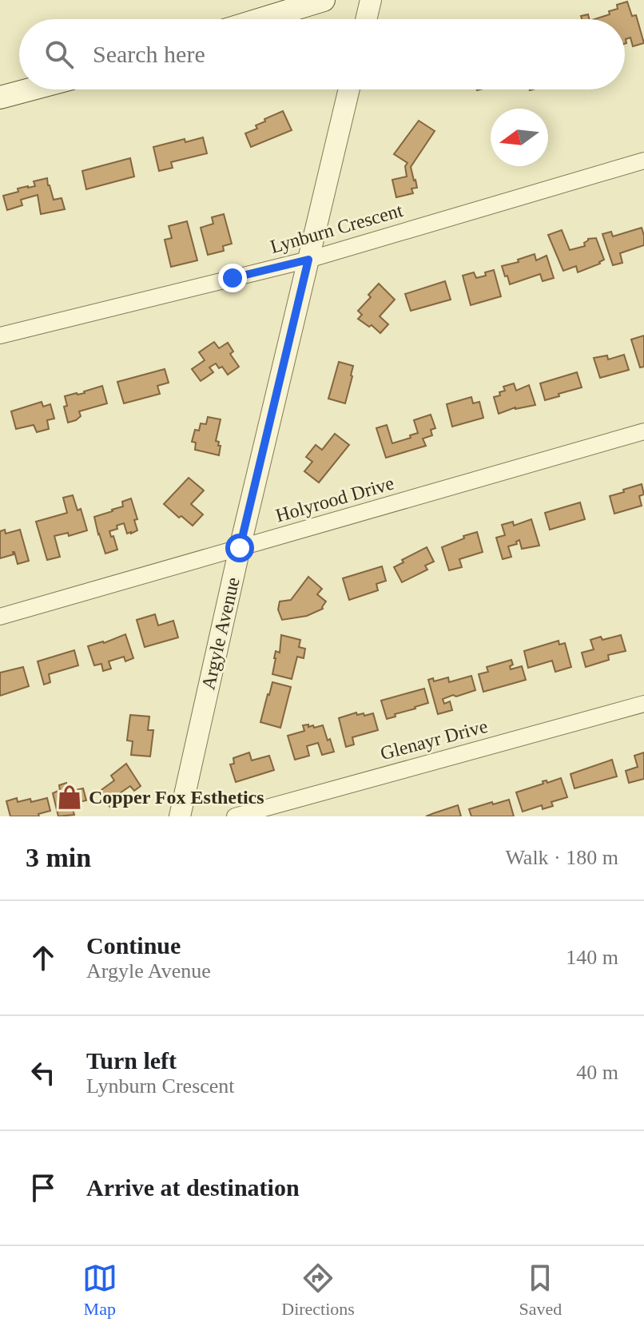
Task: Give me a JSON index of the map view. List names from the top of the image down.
{
  "streets": {
    "street": [
      "Lynburn Crescent",
      "Holyrood Drive",
      "Argyle Avenue",
      "Glenayr Drive"
    ]
  },
  "crossings": [
    ["Lynburn Crescent", "Argyle Avenue"],
    ["Holyrood Drive", "Argyle Avenue"]
  ],
  "places": {
    "shop": ["Copper Fox Esthetics"]
  },
  "north": "left",
  "page": {
    "search": "Search here",
    "heading": ["3 min", "Walk · 180 m"],
    "list": [
      ["Continue", "Argyle Avenue", "140 m"],
      ["Turn left", "Lynburn Crescent", "40 m"],
      "Arrive at destination"
    ],
    "nav": ["Map", "Directions", "Saved"]
  }
}
